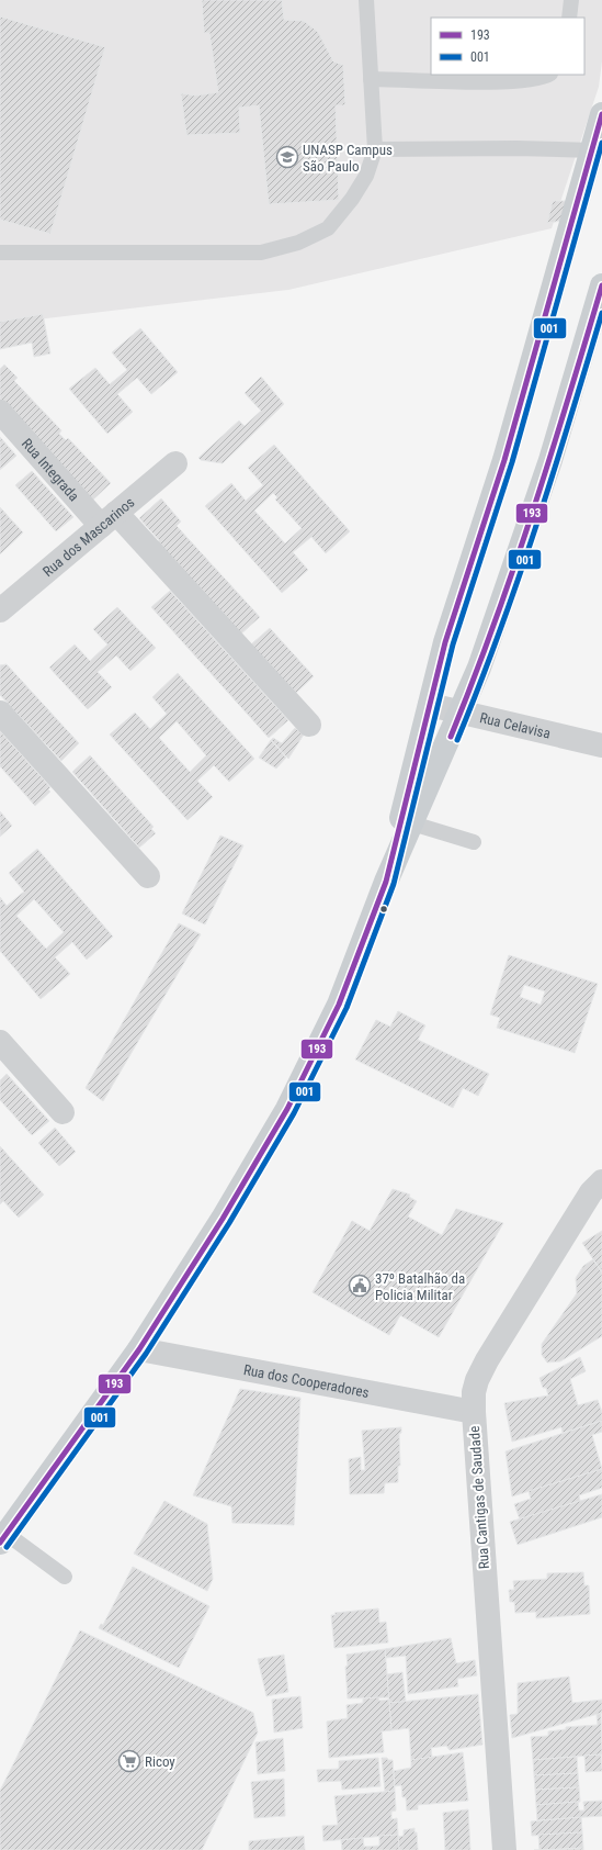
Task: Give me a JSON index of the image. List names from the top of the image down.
{
  "streets": {
    "street": [
      "Rua Integrada",
      "Rua dos Mascarinos",
      "Rua Celavisa",
      "Rua dos Cooperadores",
      "Rua Cantigas de Saudade"
    ]
  },
  "crossings": [
    ["Rua Integrada", "Rua dos Mascarinos"],
    ["Rua dos Cooperadores", "Rua Cantigas de Saudade"]
  ],
  "places": {
    "school or university": ["UNASP Campus São Paulo"],
    "public building": ["37º Batalhão da Policia Militar"],
    "supermarket": ["Ricoy"]
  },
  "lines": ["transit line 193", "transit line 001"],
  "legend": ["193", "001"]
}
